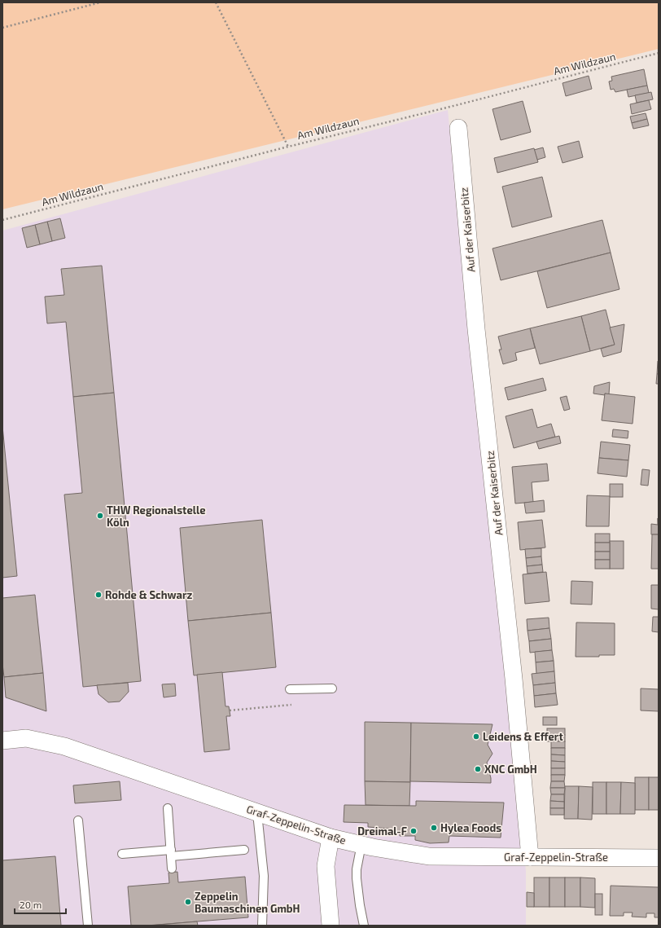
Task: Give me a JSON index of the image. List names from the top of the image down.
{
  "streets": {
    "street": ["Auf der Kaiserbitz", "Graf-Zeppelin-Straße"],
    "path": ["Am Wildzaun"]
  },
  "crossings": [
    ["Auf der Kaiserbitz", "Graf-Zeppelin-Straße"]
  ],
  "places": [
    "THW Regionalstelle Köln",
    "Rohde & Schwarz",
    "Leidens & Effert",
    "XNC GmbH",
    "Hylea Foods",
    "Dreimal-F",
    "Zeppelin Baumaschinen GmbH"
  ],
  "scale_bar": "20 m"
}
